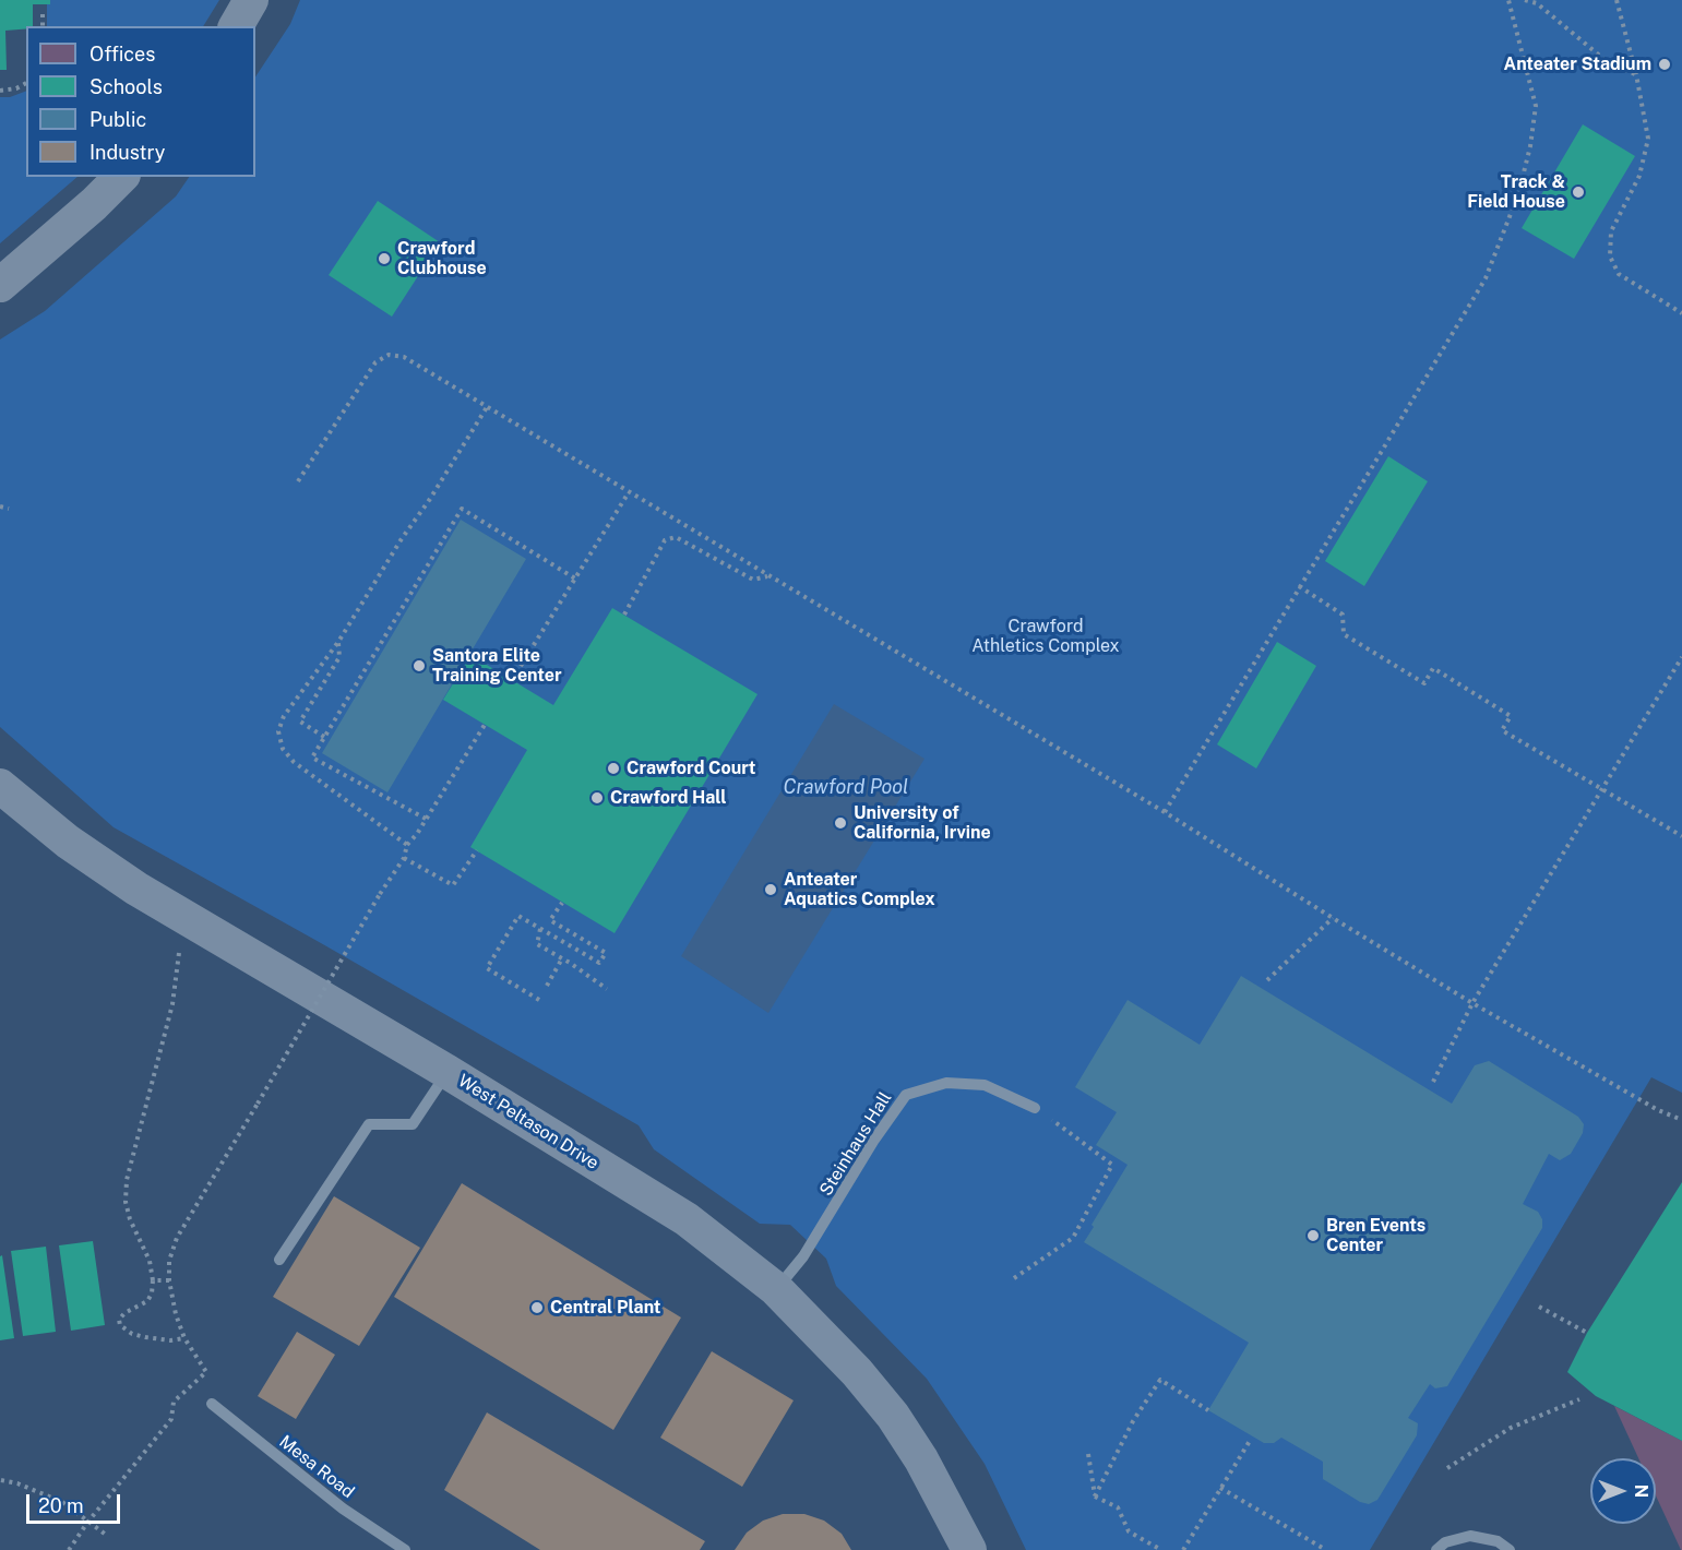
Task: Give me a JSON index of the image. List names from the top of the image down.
{
  "streets": {
    "street": ["West Peltason Drive"],
    "lane": ["Steinhaus Hall", "Mesa Road"]
  },
  "crossings": [
    ["West Peltason Drive", "Steinhaus Hall"]
  ],
  "water": ["Crawford Pool"],
  "parks": ["Crawford Athletics Complex"],
  "places": [
    "Anteater Stadium",
    "Track & Field House",
    "Crawford Clubhouse",
    "Santora Elite Training Center",
    "Crawford Court",
    "Crawford Hall",
    "University of California, Irvine",
    "Anteater Aquatics Complex",
    "Bren Events Center",
    "Central Plant"
  ],
  "legend": [
    "Offices",
    "Schools",
    "Public",
    "Industry"
  ],
  "scale_bar": "20 m",
  "north": "right"
}
